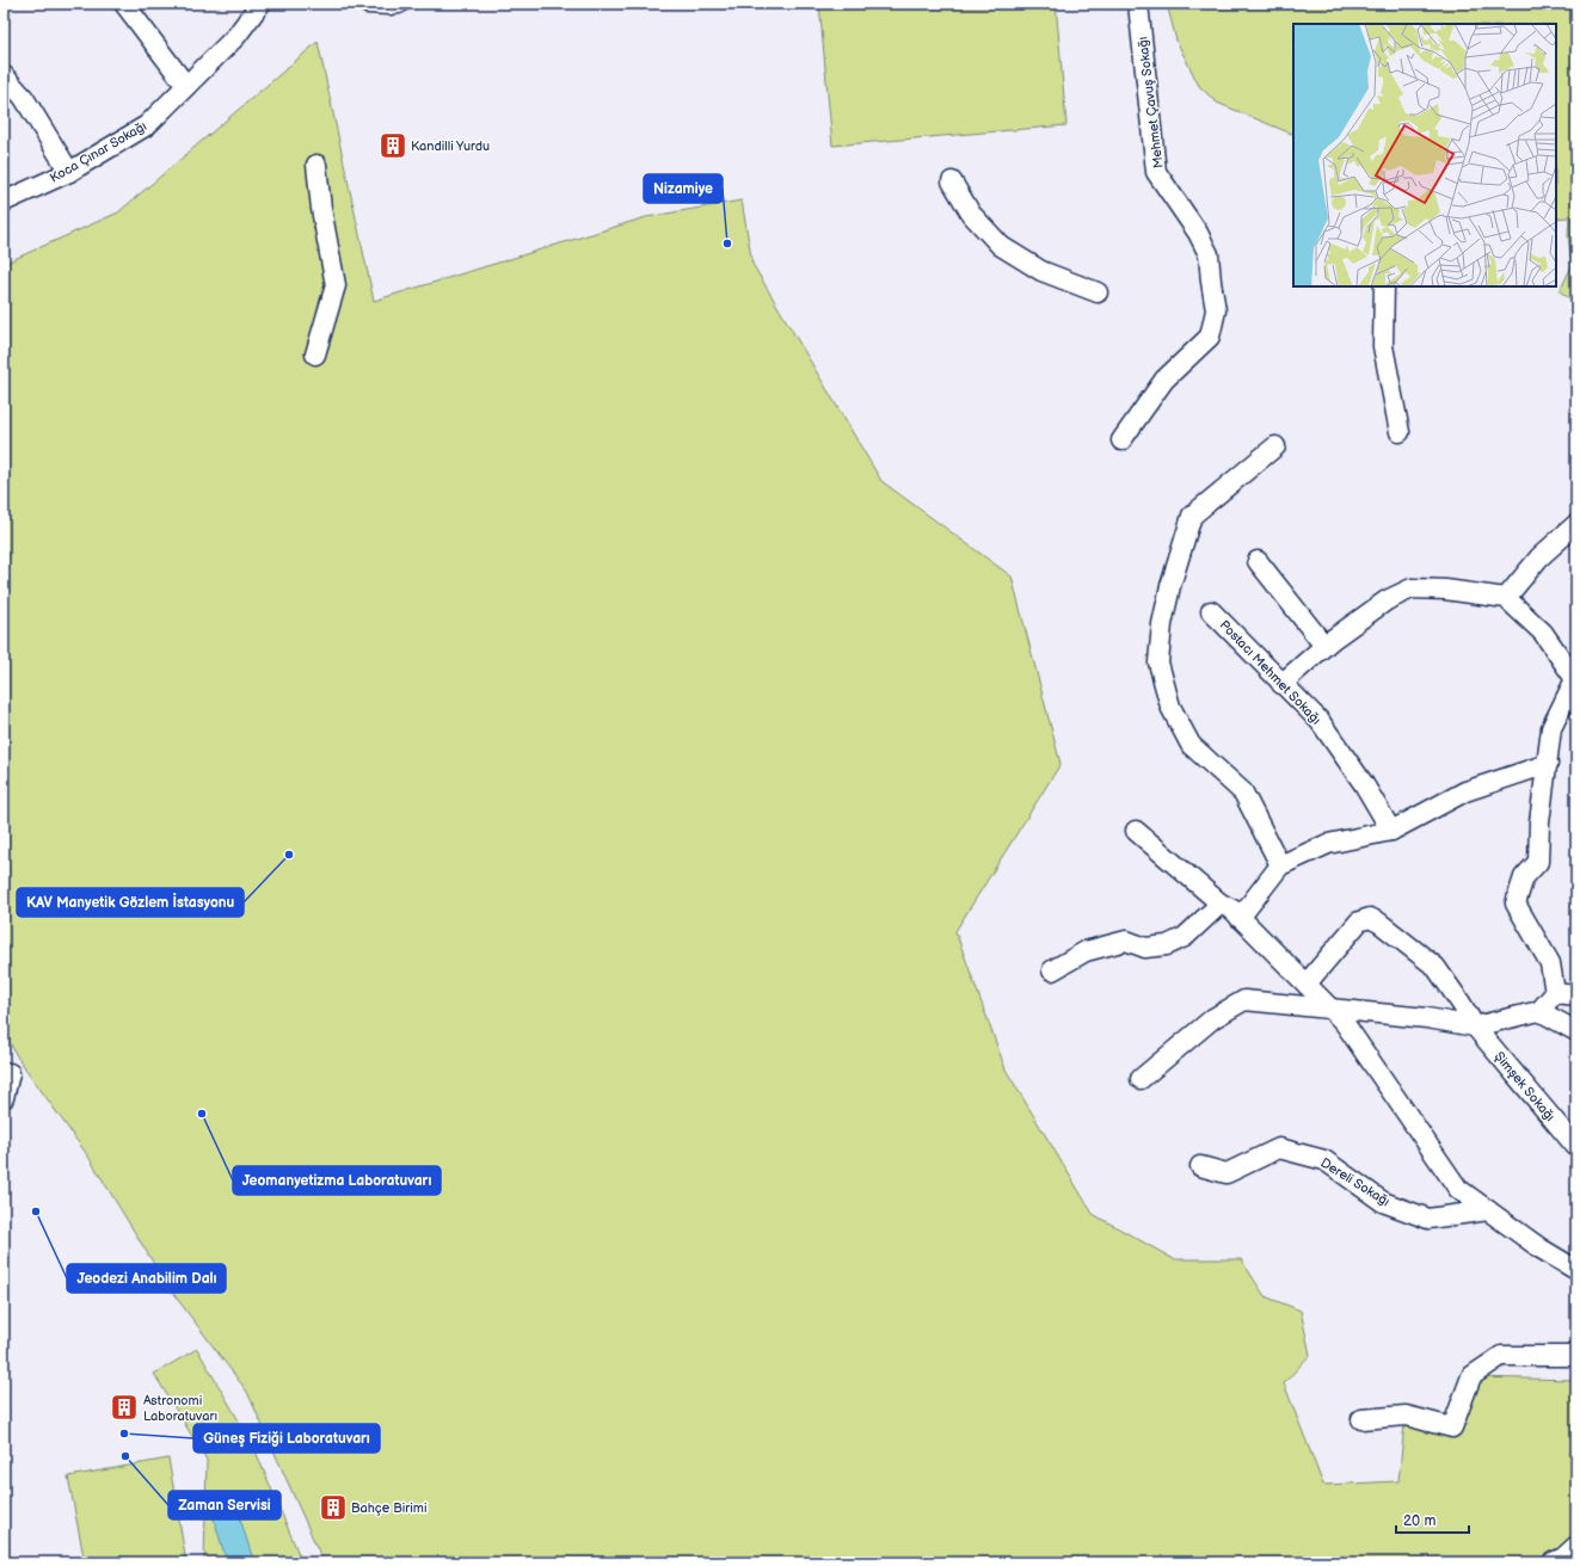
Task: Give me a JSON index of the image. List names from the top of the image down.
{
  "streets": {
    "street": [
      "Mehmet Çavuş Sokağı",
      "Koca Çınar Sokağı",
      "Postacı Mehmet Sokağı",
      "Şimşek Sokağı",
      "Dereli Sokağı"
    ]
  },
  "places": {
    "building": ["Kandilli Yurdu", "Astronomi Laboratuvarı", "Bahçe Birimi"],
    "other": [
      "Nizamiye",
      "KAV Manyetik Gözlem İstasyonu",
      "Jeomanyetizma Laboratuvarı",
      "Jeodezi Anabilim Dalı",
      "Güneş Fiziği Laboratuvarı",
      "Zaman Servisi"
    ]
  },
  "scale_bar": "20 m"
}
